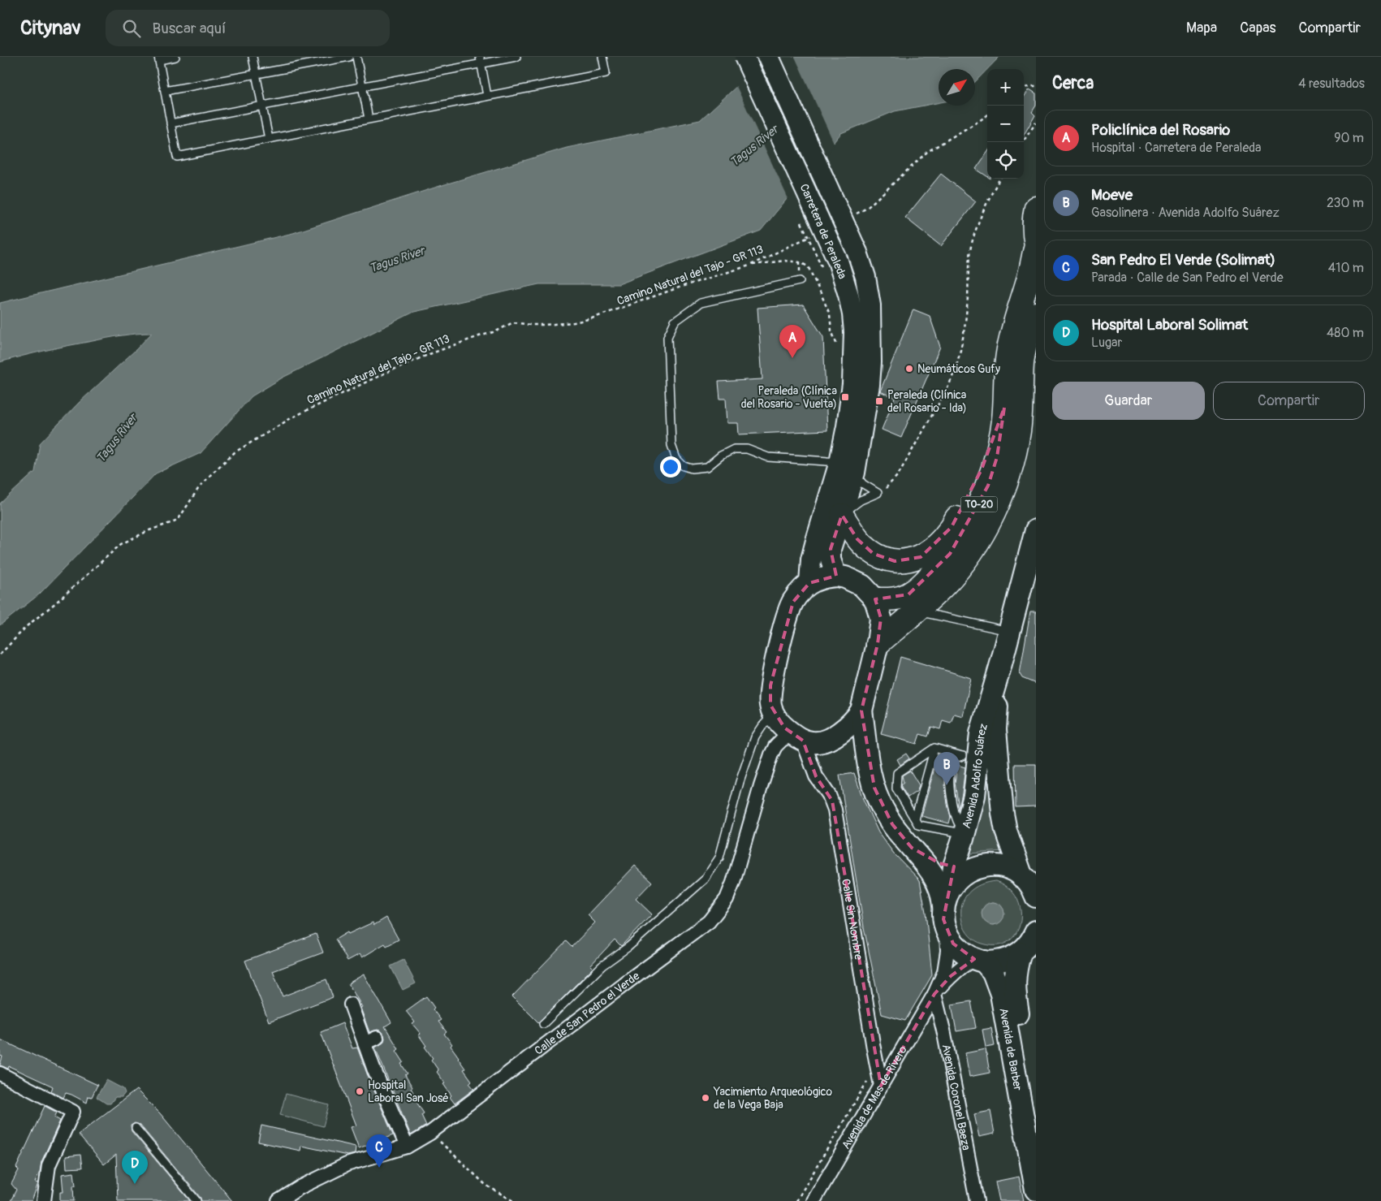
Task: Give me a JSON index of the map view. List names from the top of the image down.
{
  "streets": {
    "highway": ["TO-20"],
    "main road": ["Carretera de Peraleda", "Avenida Adolfo Suárez", "Avenida de Barber"],
    "street": [
      "Calle Sin Nombre",
      "Calle de San Pedro el Verde",
      "Avenida Coronel Baeza",
      "Avenida de Mas de Rivero"
    ],
    "path": ["Camino Natural del Tajo - GR 113"]
  },
  "crossings": [
    ["Carretera de Peraleda", "TO-20"],
    ["Carretera de Peraleda", "Calle Sin Nombre"],
    ["Carretera de Peraleda", "Calle de San Pedro el Verde"],
    ["TO-20", "Calle Sin Nombre"],
    ["TO-20", "Calle de San Pedro el Verde"],
    ["Calle Sin Nombre", "Calle de San Pedro el Verde"],
    ["Calle Sin Nombre", "Avenida de Mas de Rivero"],
    ["Avenida de Barber", "Avenida de Mas de Rivero"],
    ["Avenida Coronel Baeza", "Avenida de Mas de Rivero"]
  ],
  "water": ["Tagus River"],
  "places": {
    "other": ["Neumáticos Gufy", "Hospital Laboral San José", "Yacimiento Arqueológico de la Vega Baja"],
    "transit": ["Peraleda (Clínica del Rosario - Vuelta)", "Peraleda (Clínica del Rosario - Ida)"]
  },
  "north": "top right",
  "page": {
    "header": "Citynav",
    "search": "Buscar aquí",
    "nav": ["Mapa", "Capas", "Compartir"],
    "heading": ["Cerca", "4 resultados"],
    "map_buttons": ["+", "−"],
    "list": [
      {
        "mark": "A",
        "name": "Policlínica del Rosario",
        "note": "Hospital · Carretera de Peraleda",
        "value": "90 m"
      },
      {
        "mark": "B",
        "name": "Moeve",
        "note": "Gasolinera · Avenida Adolfo Suárez",
        "value": "230 m"
      },
      {
        "mark": "C",
        "name": "San Pedro El Verde (Solimat)",
        "note": "Parada · Calle de San Pedro el Verde",
        "value": "410 m"
      },
      {
        "mark": "D",
        "name": "Hospital Laboral Solimat",
        "note": "Lugar",
        "value": "480 m"
      }
    ],
    "pins": [
      "A",
      "B",
      "C",
      "D"
    ],
    "buttons": ["Guardar", "Compartir"]
  }
}
